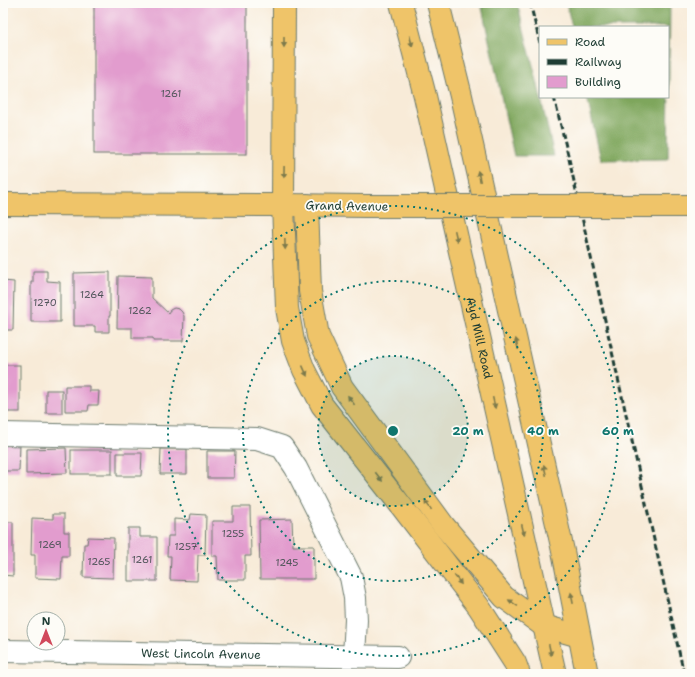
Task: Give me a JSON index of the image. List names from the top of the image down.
{
  "streets": {
    "main road": ["Grand Avenue", "Ayd Mill Road"],
    "street": ["West Lincoln Avenue"]
  },
  "house_numbers": [
    "1261",
    "1264",
    "1270",
    "1262",
    "1255",
    "1269",
    "1257",
    "1261",
    "1265",
    "1245"
  ],
  "legend": ["Road", "Railway", "Building"],
  "north": "top",
  "rings": ["20 m", "40 m", "60 m"]
}
